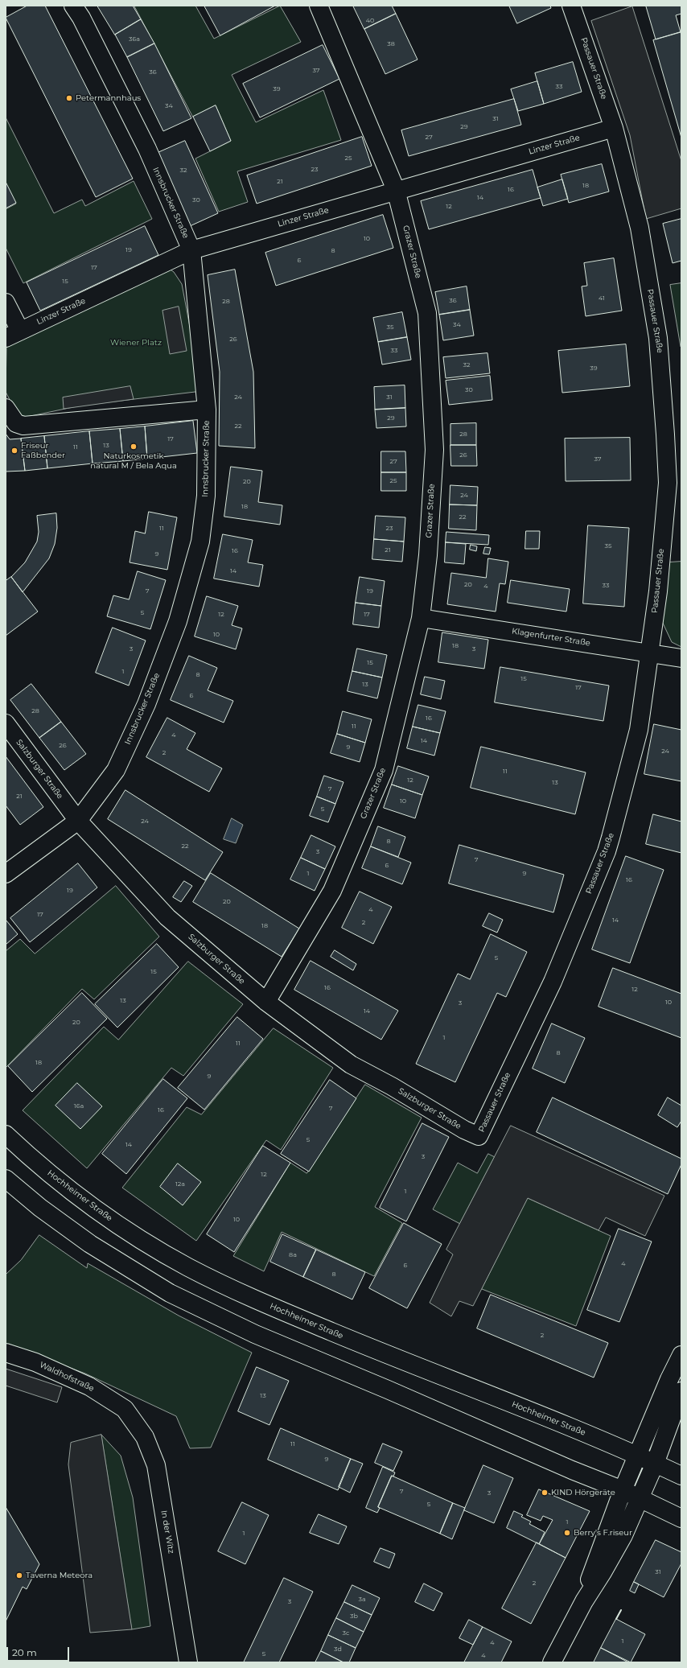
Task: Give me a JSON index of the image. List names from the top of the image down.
{
  "streets": {
    "street": [
      "Passauer Straße",
      "Linzer Straße",
      "Innsbrucker Straße",
      "Grazer Straße",
      "Klagenfurter Straße",
      "Salzburger Straße",
      "Hochheimer Straße",
      "Waldhofstraße",
      "In der Witz"
    ]
  },
  "crossings": [
    ["Passauer Straße", "Linzer Straße"],
    ["Passauer Straße", "Klagenfurter Straße"],
    ["Passauer Straße", "Salzburger Straße"],
    ["Linzer Straße", "Innsbrucker Straße"],
    ["Linzer Straße", "Grazer Straße"],
    ["Innsbrucker Straße", "Salzburger Straße"],
    ["Grazer Straße", "Klagenfurter Straße"],
    ["Grazer Straße", "Salzburger Straße"],
    ["Waldhofstraße", "In der Witz"]
  ],
  "parks": ["Wiener Platz"],
  "places": [
    "Petermannhaus",
    "Naturkosmetik natural M / Bela Aqua",
    "Friseur Faßbender",
    "KIND Hörgeräte",
    "Berry's F.riseur",
    "Taverna Meteora"
  ],
  "house_numbers": [
    "40",
    "36a",
    "38",
    "37",
    "36",
    "33",
    "39",
    "34",
    "31",
    "29",
    "27",
    "25",
    "23",
    "32",
    "21",
    "18",
    "16",
    "14",
    "30",
    "12",
    "10",
    "19",
    "8",
    "6",
    "17",
    "15",
    "41",
    "36",
    "28",
    "34",
    "35",
    "26",
    "33",
    "32",
    "39",
    "30",
    "24",
    "31",
    "29",
    "22",
    "28",
    "17",
    "13",
    "11",
    "26",
    "37",
    "27",
    "25",
    "20",
    "24",
    "18",
    "22",
    "11",
    "23",
    "35",
    "21",
    "16",
    "9",
    "14",
    "20",
    "33",
    "4",
    "7",
    "19",
    "5",
    "12",
    "17",
    "10",
    "18",
    "3",
    "3",
    "15",
    "1",
    "8",
    "15",
    "13",
    "17",
    "6",
    "28",
    "16",
    "11",
    "4",
    "14",
    "26",
    "9",
    "24",
    "2",
    "11",
    "12",
    "13",
    "7",
    "21",
    "10",
    "5",
    "24",
    "8",
    "22",
    "3",
    "7",
    "6",
    "1",
    "9",
    "16",
    "19",
    "20",
    "4",
    "17",
    "14",
    "2",
    "18",
    "5",
    "15",
    "16",
    "12",
    "13",
    "10",
    "3",
    "14",
    "20",
    "1",
    "11",
    "8",
    "18",
    "9",
    "16a",
    "7",
    "16",
    "5",
    "14",
    "3",
    "12",
    "12a",
    "1",
    "10",
    "8a",
    "4",
    "6",
    "8",
    "2",
    "13",
    "11",
    "9",
    "7",
    "3",
    "5",
    "1",
    "1",
    "31",
    "2",
    "3a",
    "3",
    "3b",
    "3c",
    "1",
    "4",
    "3d",
    "5",
    "4"
  ],
  "scale_bar": "20 m"
}
